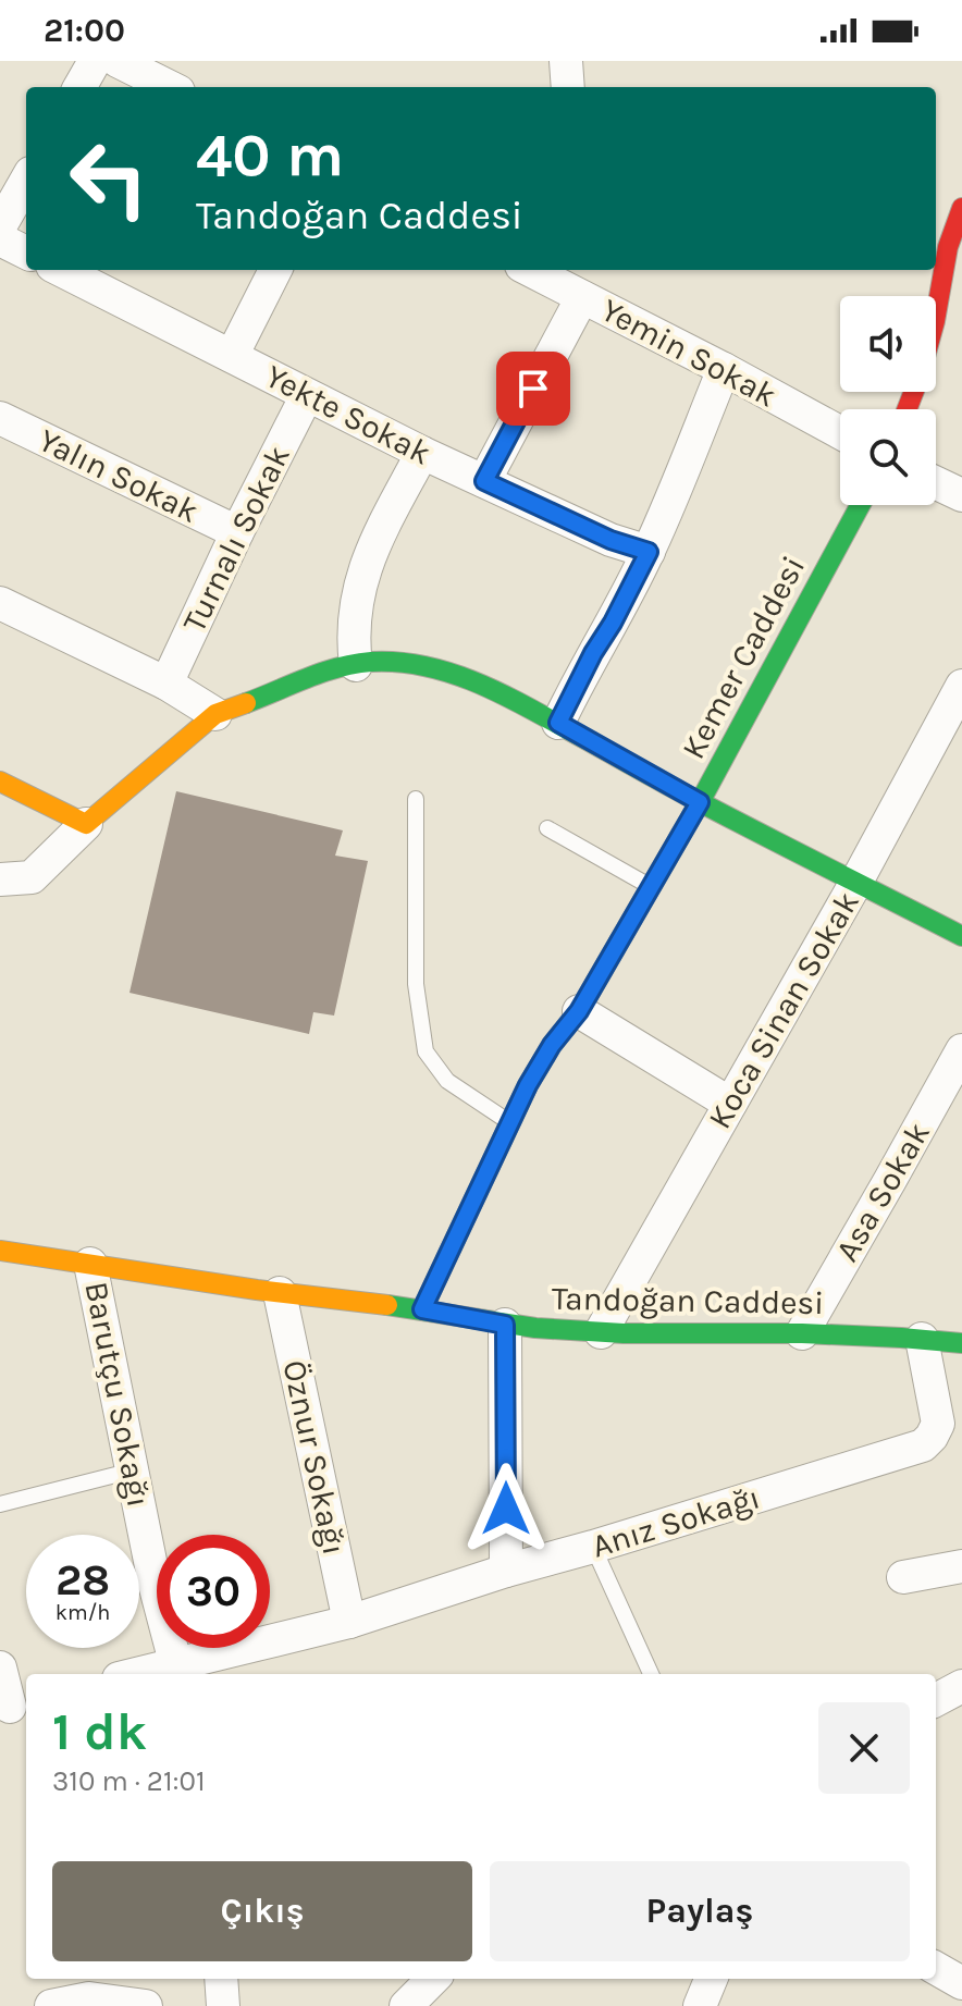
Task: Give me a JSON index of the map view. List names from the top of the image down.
{
  "streets": {
    "street": [
      "Yemin Sokak",
      "Yekte Sokak",
      "Yalın Sokak",
      "Turnalı Sokak",
      "Kemer Caddesi",
      "Koca Sinan Sokak",
      "Asa Sokak",
      "Tandoğan Caddesi",
      "Barutçu Sokağı",
      "Öznur Sokağı",
      "Anız Sokağı"
    ]
  },
  "crossings": [
    ["Yekte Sokak", "Turnalı Sokak"],
    ["Yalın Sokak", "Turnalı Sokak"],
    ["Kemer Caddesi", "Tandoğan Caddesi"],
    ["Koca Sinan Sokak", "Tandoğan Caddesi"],
    ["Asa Sokak", "Tandoğan Caddesi"],
    ["Tandoğan Caddesi", "Barutçu Sokağı"],
    ["Tandoğan Caddesi", "Öznur Sokağı"],
    ["Tandoğan Caddesi", "Anız Sokağı"],
    ["Barutçu Sokağı", "Anız Sokağı"],
    ["Öznur Sokağı", "Anız Sokağı"]
  ],
  "page": {
    "status": "21:00",
    "turn": ["40 m", "Tandoğan Caddesi"],
    "speed": "28 km/h",
    "limit": "30",
    "heading": ["1 dk", "310 m · 21:01"],
    "buttons": ["Çıkış", "Paylaş"]
  }
}
